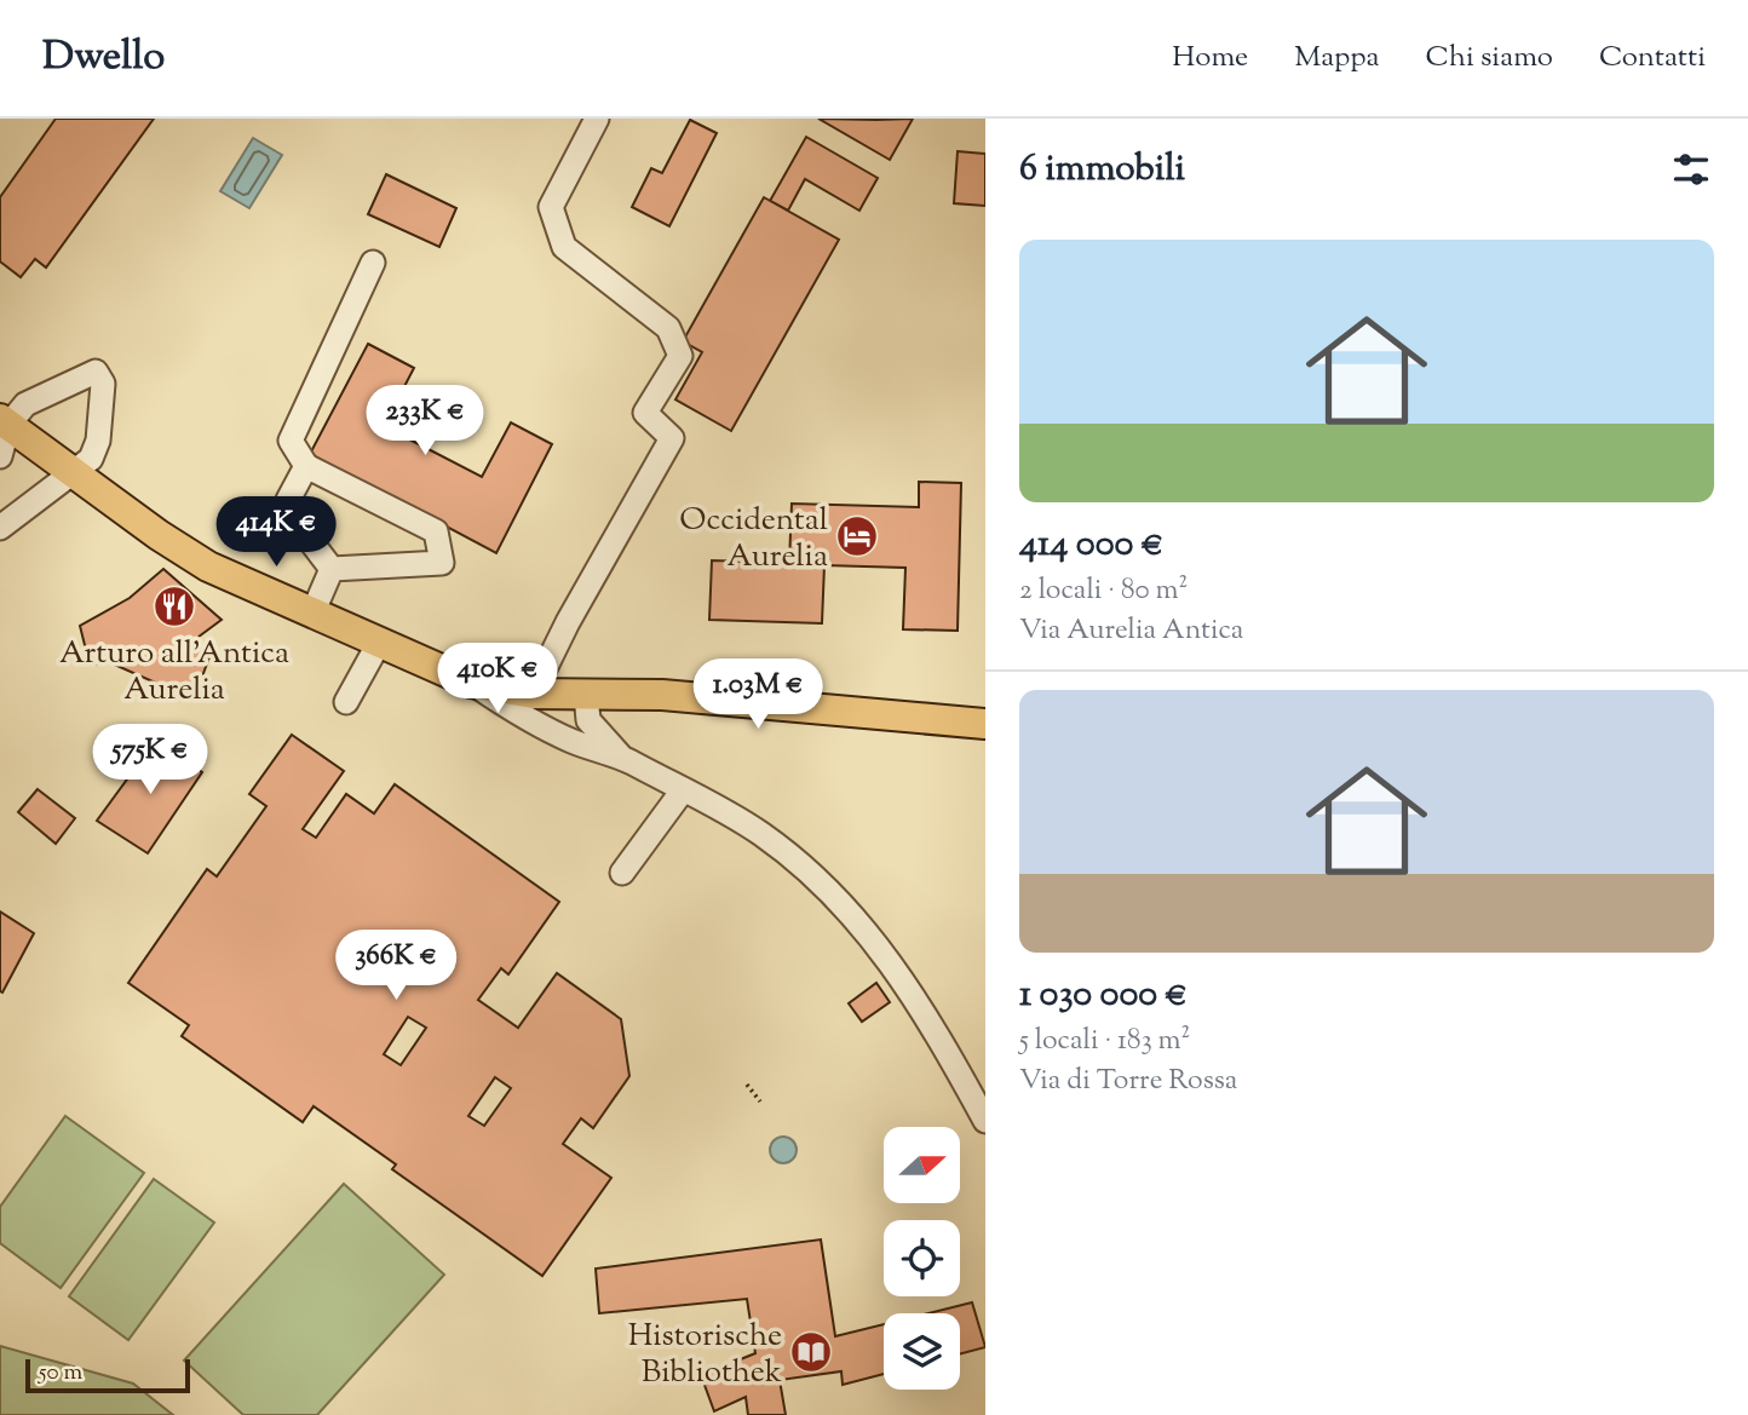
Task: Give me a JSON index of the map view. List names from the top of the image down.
{
  "places": {
    "hotel": ["Occidental Aurelia"],
    "restaurant": ["Arturo all'Antica Aurelia"],
    "library": ["Historische Bibliothek"]
  },
  "scale_bar": "50 m",
  "north": "right",
  "page": {
    "header": "Dwello",
    "nav": [
      "Home",
      "Mappa",
      "Chi siamo",
      "Contatti"
    ],
    "heading": "6 immobili",
    "list": [
      {
        "name": "414 000 €",
        "note": "2 locali · 80 m² · Via Aurelia Antica"
      },
      {
        "name": "1 030 000 €",
        "note": "5 locali · 183 m² · Via di Torre Rossa"
      }
    ],
    "price": [
      "233K €",
      "414K €",
      "410K €",
      "1.03M €",
      "575K €",
      "366K €"
    ],
    "scale": "50 m"
  }
}
